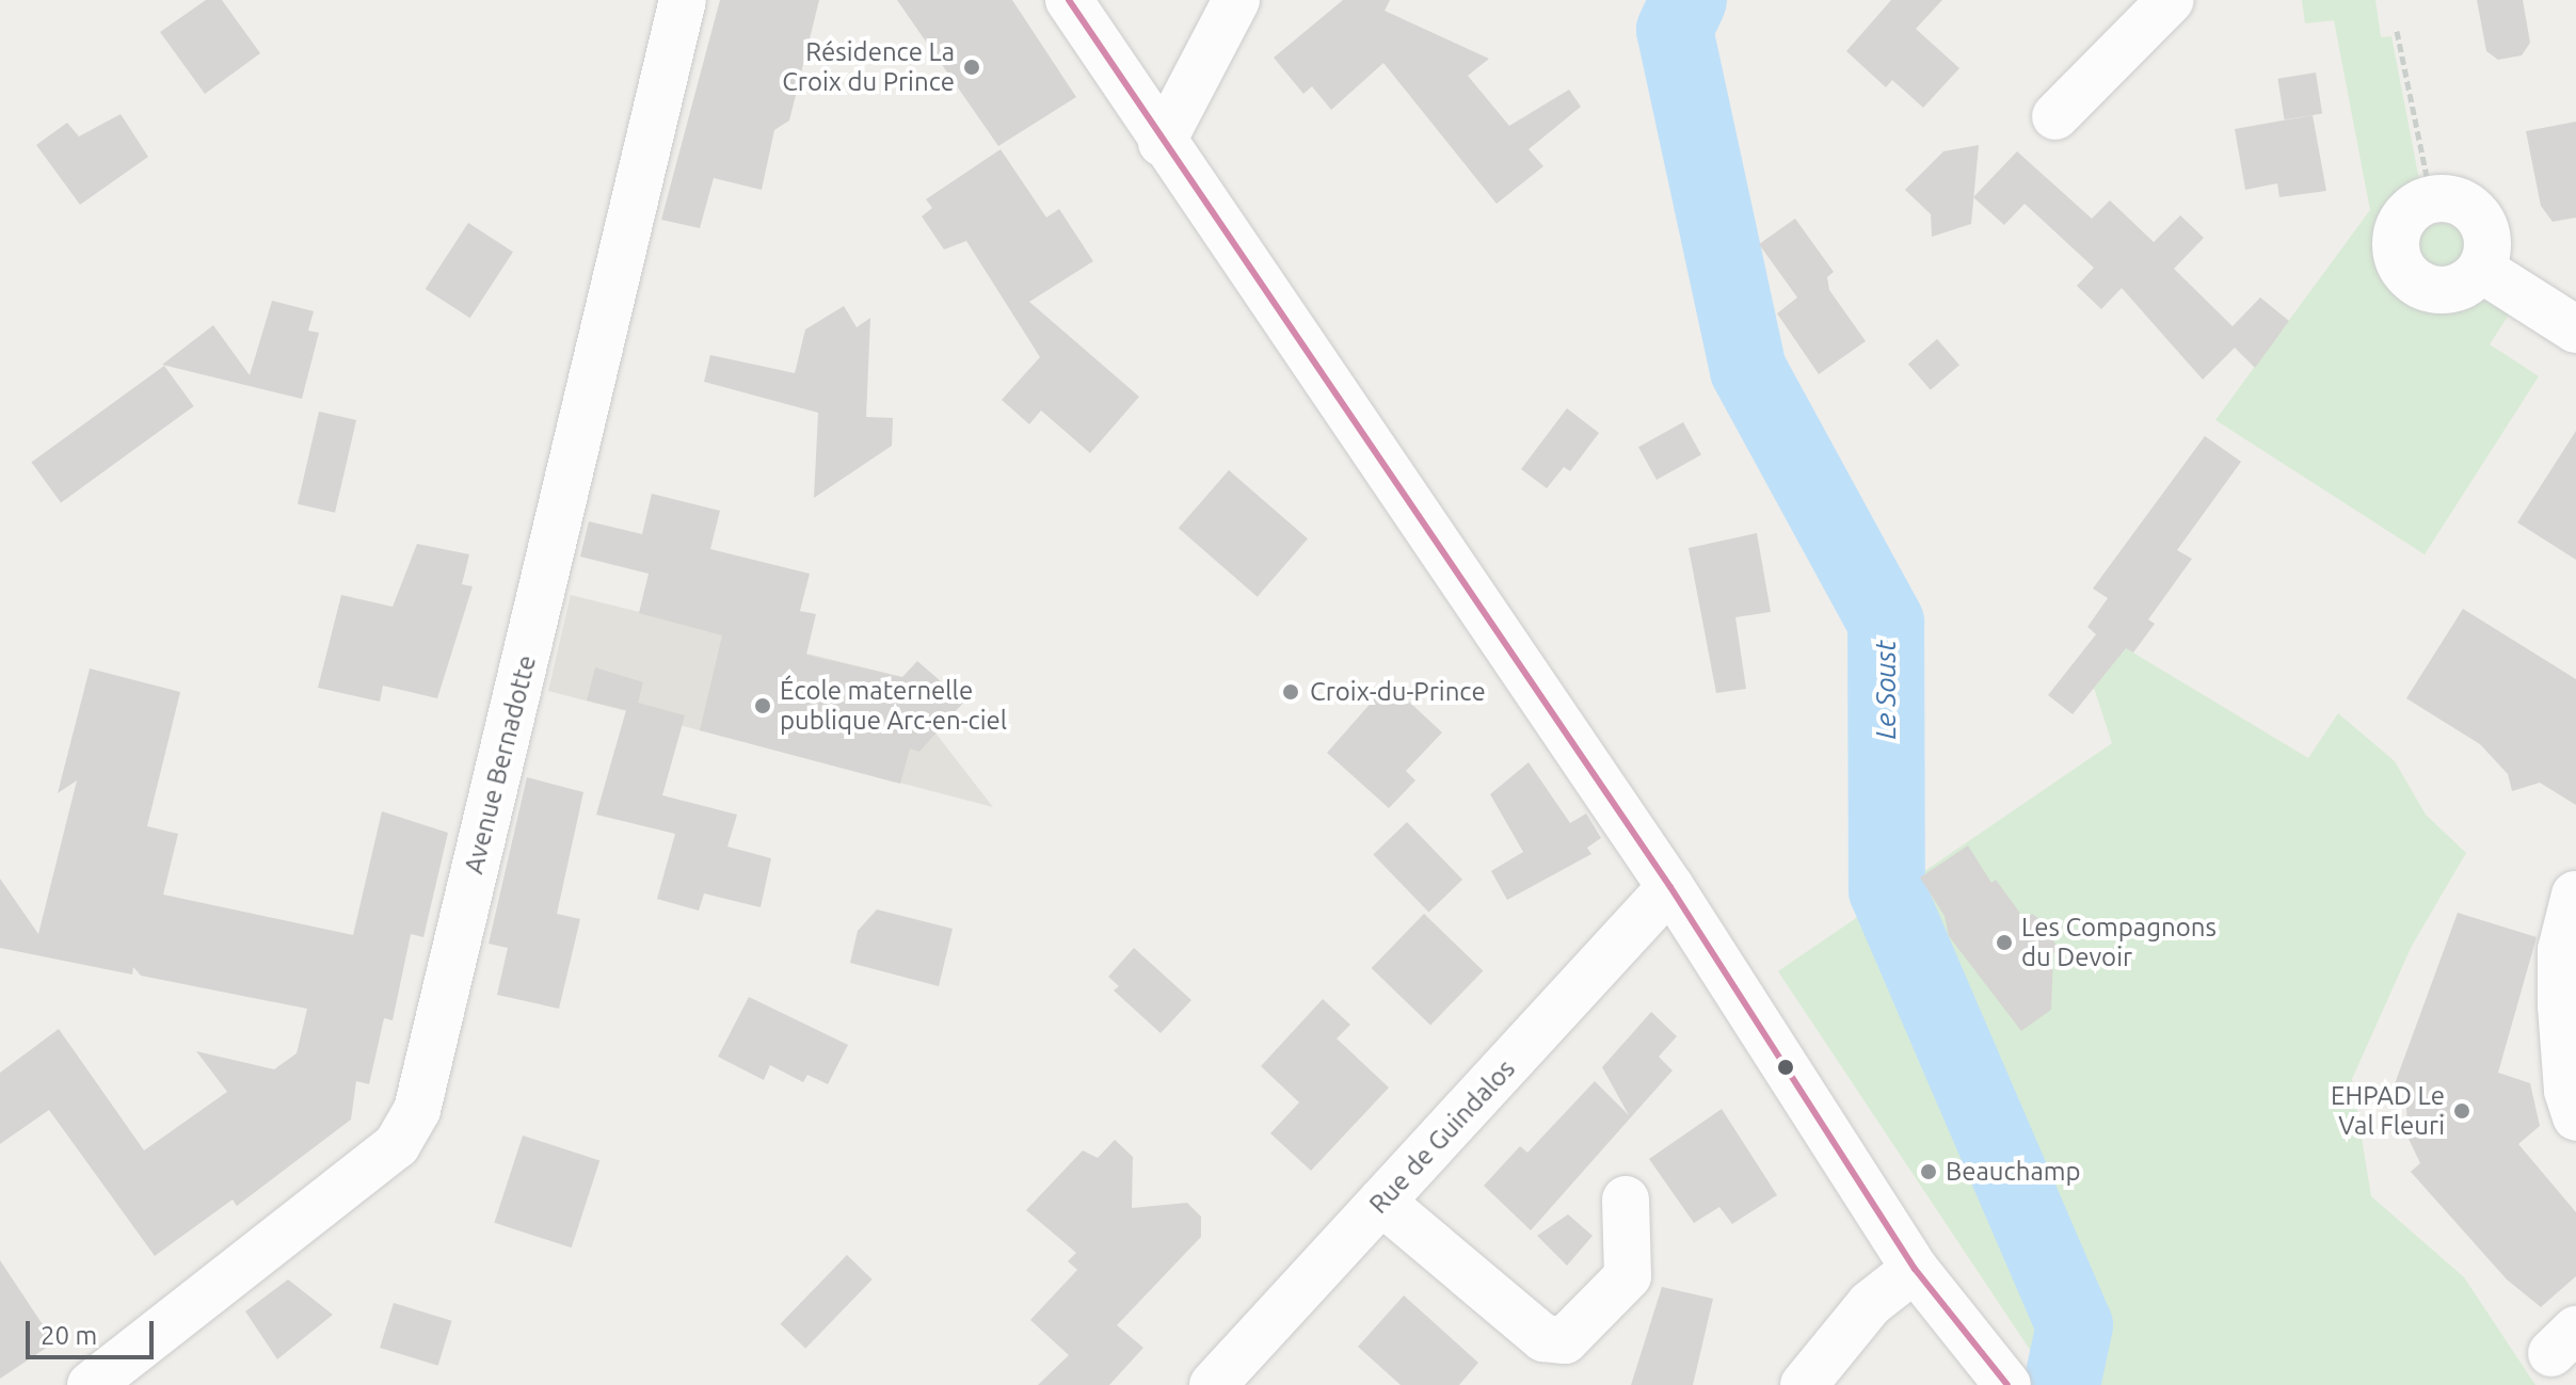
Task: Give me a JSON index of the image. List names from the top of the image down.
{
  "streets": {
    "street": ["Avenue Bernadotte", "Rue de Guindalos"]
  },
  "water": ["Le Soust"],
  "places": [
    "Résidence La Croix du Prince",
    "Croix-du-Prince",
    "École maternelle publique Arc-en-ciel",
    "Les Compagnons du Devoir",
    "EHPAD Le Val Fleuri",
    "Beauchamp"
  ],
  "scale_bar": "20 m"
}
